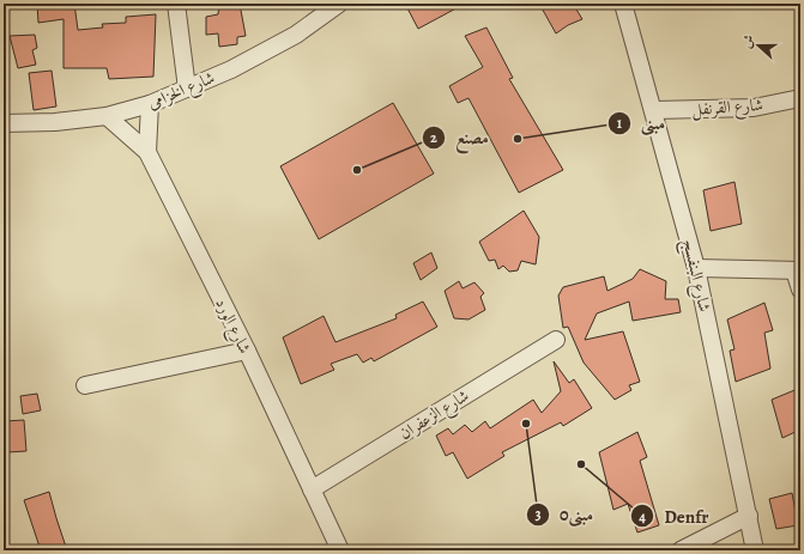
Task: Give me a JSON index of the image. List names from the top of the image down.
{
  "streets": {
    "street": [
      "شارع الخزامى",
      "شارع القرنفل",
      "شارع البنفسج",
      "شارع الورد",
      "شارع الزعفران"
    ]
  },
  "crossings": [
    ["شارع الخزامى", "شارع الورد"],
    ["شارع القرنفل", "شارع البنفسج"],
    ["شارع الورد", "شارع الزعفران"]
  ],
  "places": [
    "مبنى",
    "مصنع",
    "مبنى0",
    "Denfr"
  ],
  "north": "left"
}
